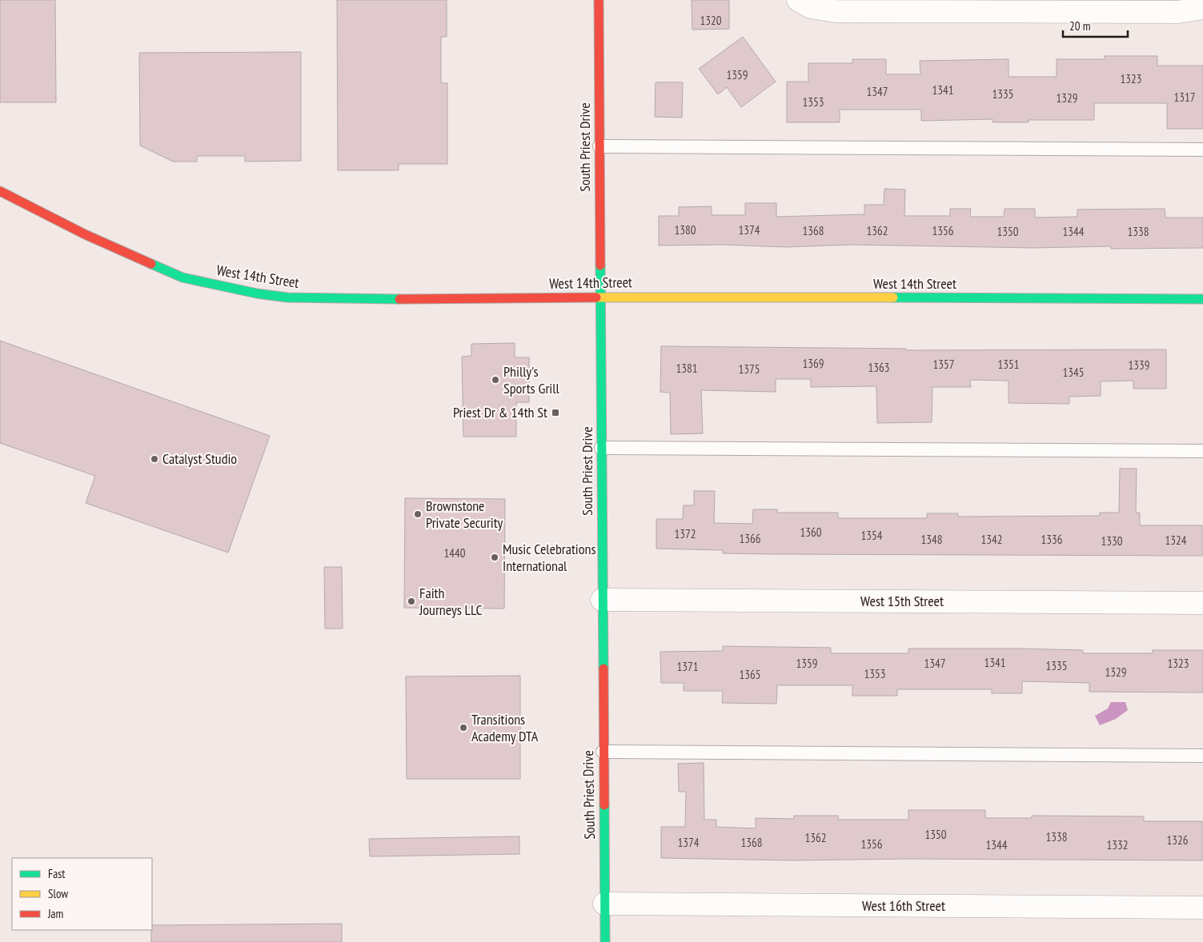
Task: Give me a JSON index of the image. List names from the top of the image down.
{
  "streets": {
    "street": [
      "South Priest Drive",
      "West 14th Street",
      "West 15th Street",
      "West 16th Street"
    ]
  },
  "crossings": [
    ["South Priest Drive", "West 14th Street"],
    ["South Priest Drive", "West 15th Street"],
    ["South Priest Drive", "West 16th Street"]
  ],
  "places": {
    "other": [
      "Philly's Sports Grill",
      "Catalyst Studio",
      "Brownstone Private Security",
      "Music Celebrations International",
      "Faith Journeys LLC",
      "Transitions Academy DTA"
    ],
    "transit": ["Priest Dr & 14th St"]
  },
  "house_numbers": [
    "1320",
    "1359",
    "1323",
    "1341",
    "1347",
    "1335",
    "1317",
    "1329",
    "1353",
    "1380",
    "1374",
    "1368",
    "1362",
    "1356",
    "1350",
    "1344",
    "1338",
    "1369",
    "1357",
    "1351",
    "1339",
    "1363",
    "1381",
    "1375",
    "1345",
    "1360",
    "1372",
    "1354",
    "1366",
    "1348",
    "1342",
    "1336",
    "1324",
    "1330",
    "1440",
    "1341",
    "1359",
    "1347",
    "1323",
    "1335",
    "1371",
    "1329",
    "1353",
    "1365",
    "1350",
    "1338",
    "1362",
    "1326",
    "1374",
    "1368",
    "1356",
    "1344",
    "1332"
  ],
  "legend": ["Fast", "Slow", "Jam"],
  "scale_bar": "20 m"
}
